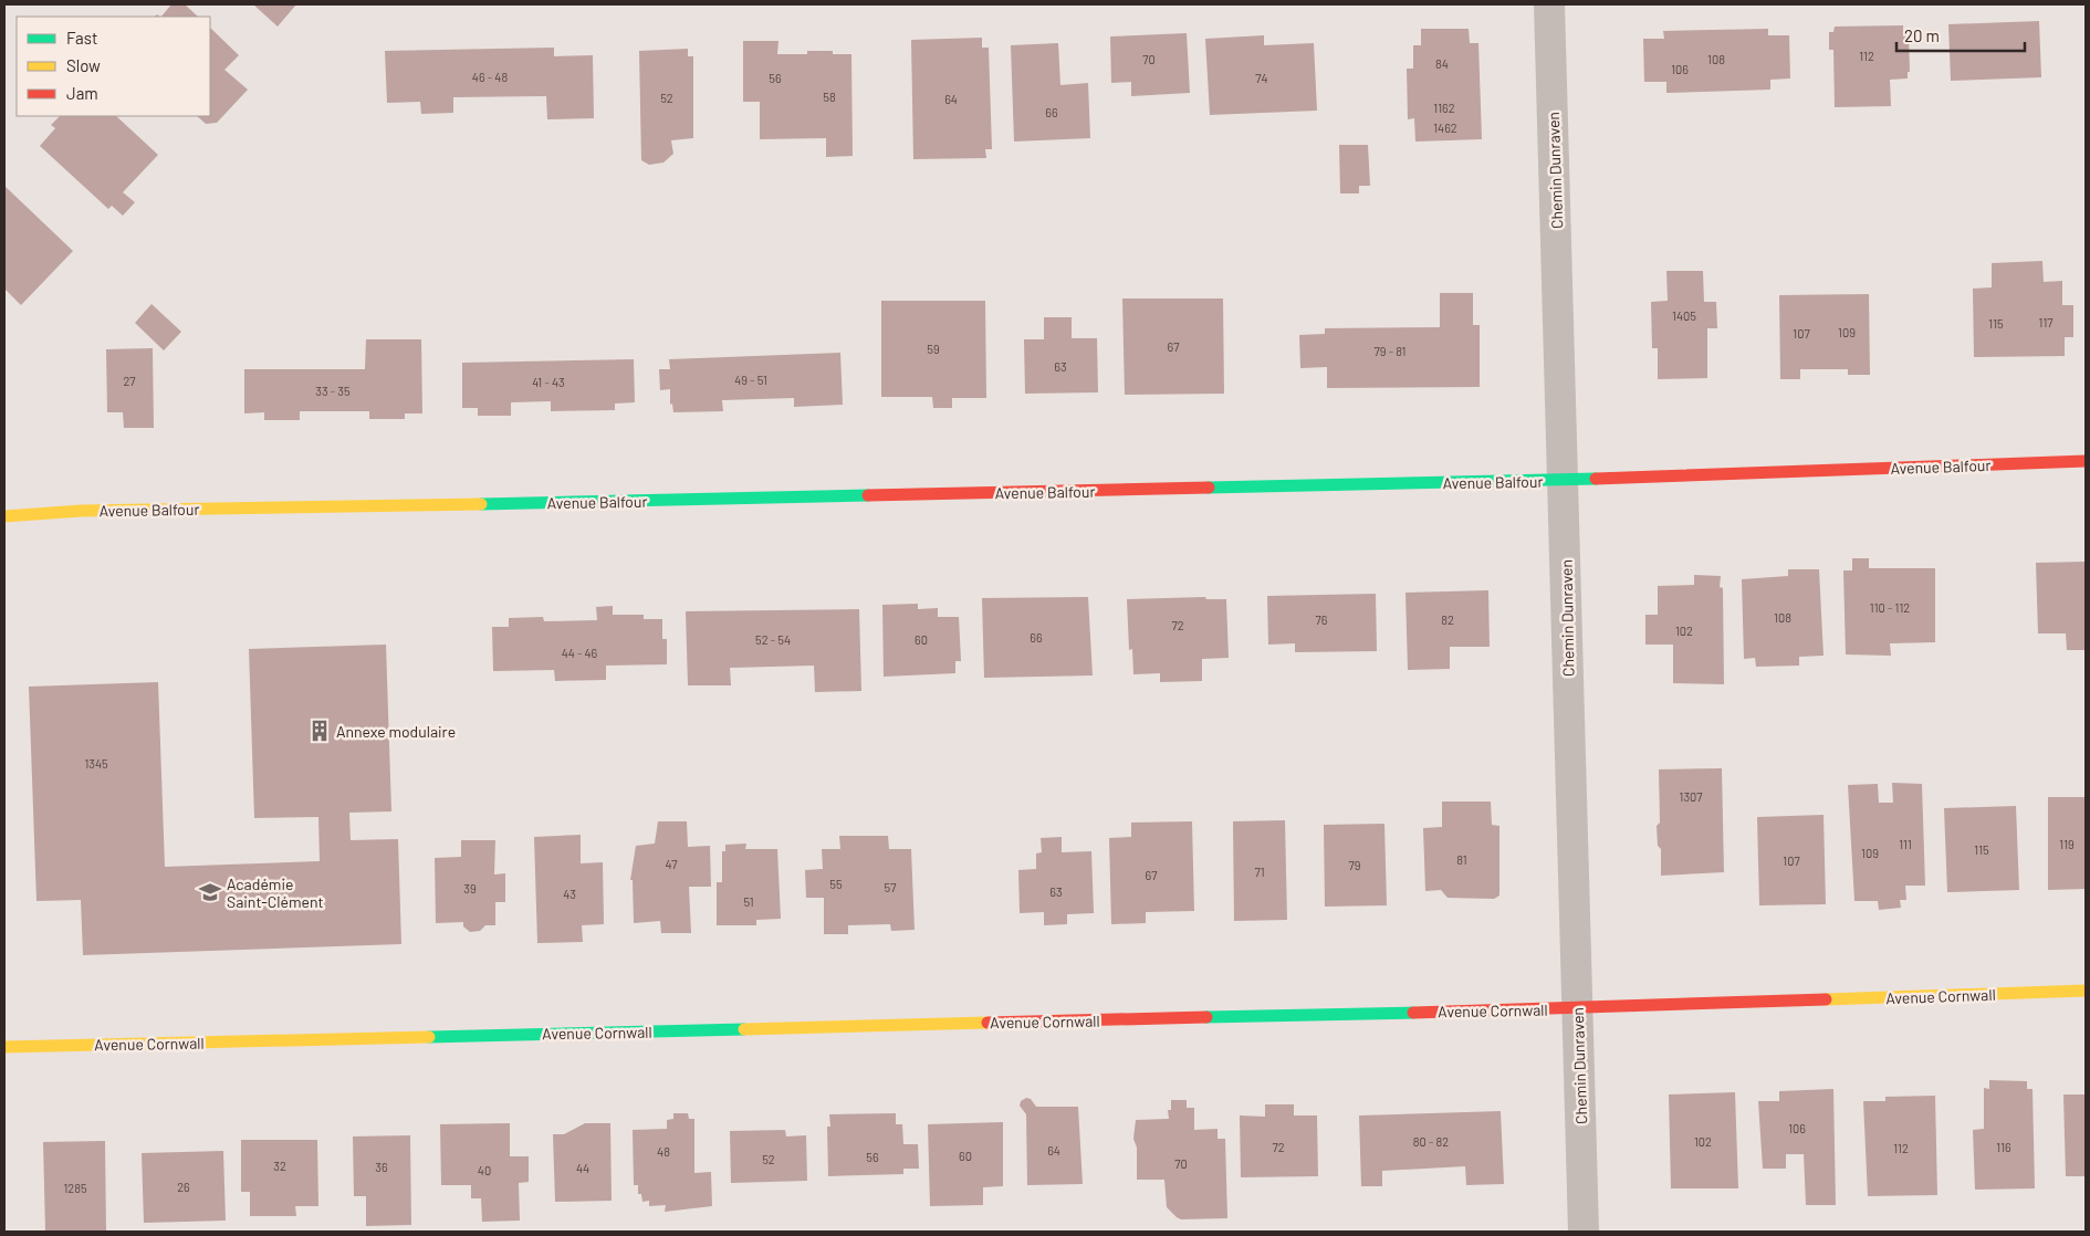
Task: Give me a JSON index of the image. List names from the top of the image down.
{
  "streets": {
    "street": ["Chemin Dunraven", "Avenue Balfour", "Avenue Cornwall"]
  },
  "crossings": [
    ["Chemin Dunraven", "Avenue Balfour"],
    ["Chemin Dunraven", "Avenue Cornwall"]
  ],
  "places": {
    "building": ["Annexe modulaire"],
    "school or university": ["Académie Saint-Clément"]
  },
  "house_numbers": [
    "112",
    "70",
    "108",
    "84",
    "106",
    "46 - 48",
    "56",
    "74",
    "58",
    "52",
    "64",
    "1162",
    "66",
    "1462",
    "1405",
    "117",
    "115",
    "109",
    "107",
    "67",
    "59",
    "79 - 81",
    "63",
    "49 - 51",
    "27",
    "41 - 43",
    "33 - 35",
    "110 - 112",
    "108",
    "76",
    "82",
    "72",
    "102",
    "66",
    "52 - 54",
    "60",
    "44 - 46",
    "1345",
    "1307",
    "111",
    "119",
    "115",
    "109",
    "81",
    "107",
    "47",
    "79",
    "71",
    "67",
    "55",
    "57",
    "39",
    "63",
    "43",
    "51",
    "106",
    "80 - 82",
    "102",
    "72",
    "116",
    "112",
    "64",
    "48",
    "60",
    "56",
    "52",
    "70",
    "32",
    "36",
    "44",
    "40",
    "26",
    "1285"
  ],
  "legend": ["Fast", "Slow", "Jam"],
  "scale_bar": "20 m"
}
